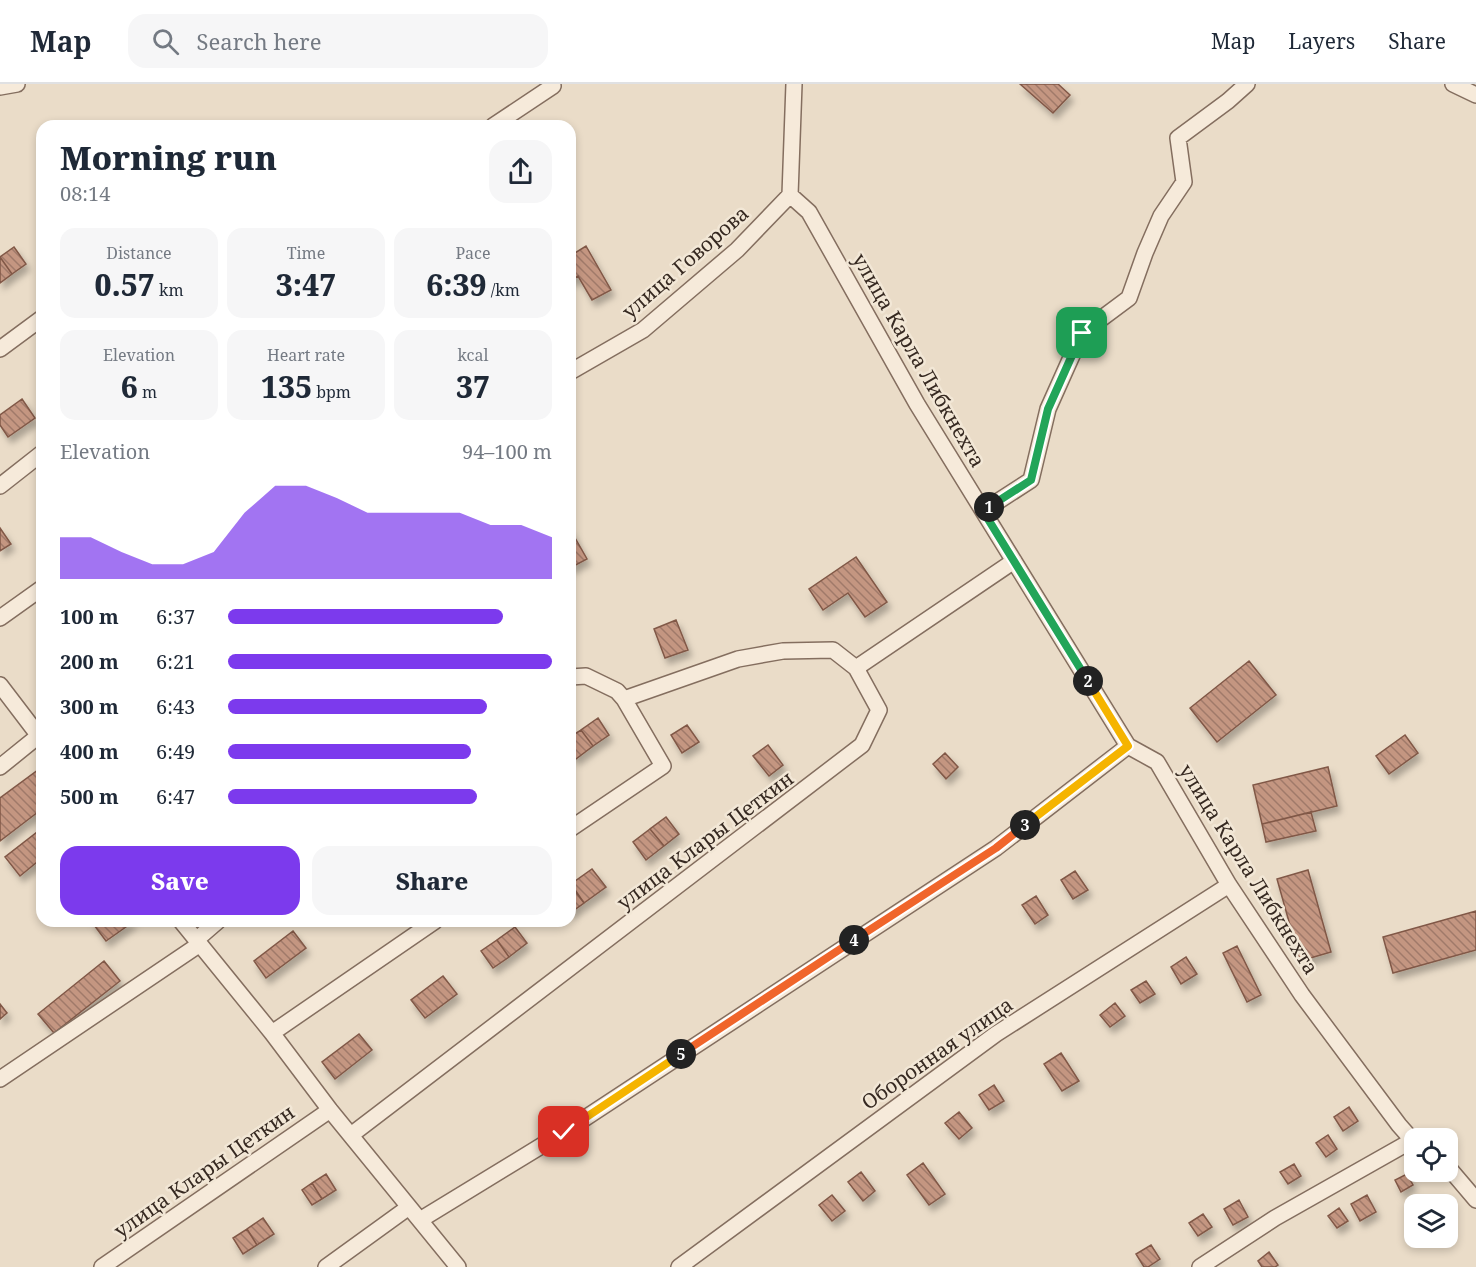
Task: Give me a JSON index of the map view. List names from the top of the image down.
{
  "streets": {
    "street": [
      "улица Говорова",
      "улица Карла Либкнехта",
      "улица Клары Цеткин",
      "Оборонная улица"
    ]
  },
  "crossings": [
    ["улица Говорова", "улица Карла Либкнехта"],
    ["улица Карла Либкнехта", "Оборонная улица"]
  ],
  "page": {
    "header": "Map",
    "search": "Search here",
    "nav": ["Map", "Layers", "Share"],
    "heading": ["Morning run", "08:14"],
    "stats": [
      ["Distance", "0.57 km"],
      ["Time", "3:47"],
      ["Pace", "6:39 /km"],
      ["Elevation", "6 m"],
      ["Heart rate", "135 bpm"],
      ["kcal", "37"]
    ],
    "chart": ["Elevation", "94–100 m"],
    "pins": [
      "1",
      "2",
      "3",
      "4",
      "5"
    ],
    "list": [
      {
        "name": "100 m",
        "note": "6:37"
      },
      {
        "name": "200 m",
        "note": "6:21"
      },
      {
        "name": "300 m",
        "note": "6:43"
      },
      {
        "name": "400 m",
        "note": "6:49"
      },
      {
        "name": "500 m",
        "note": "6:47"
      }
    ],
    "buttons": ["Save", "Share"]
  }
}
